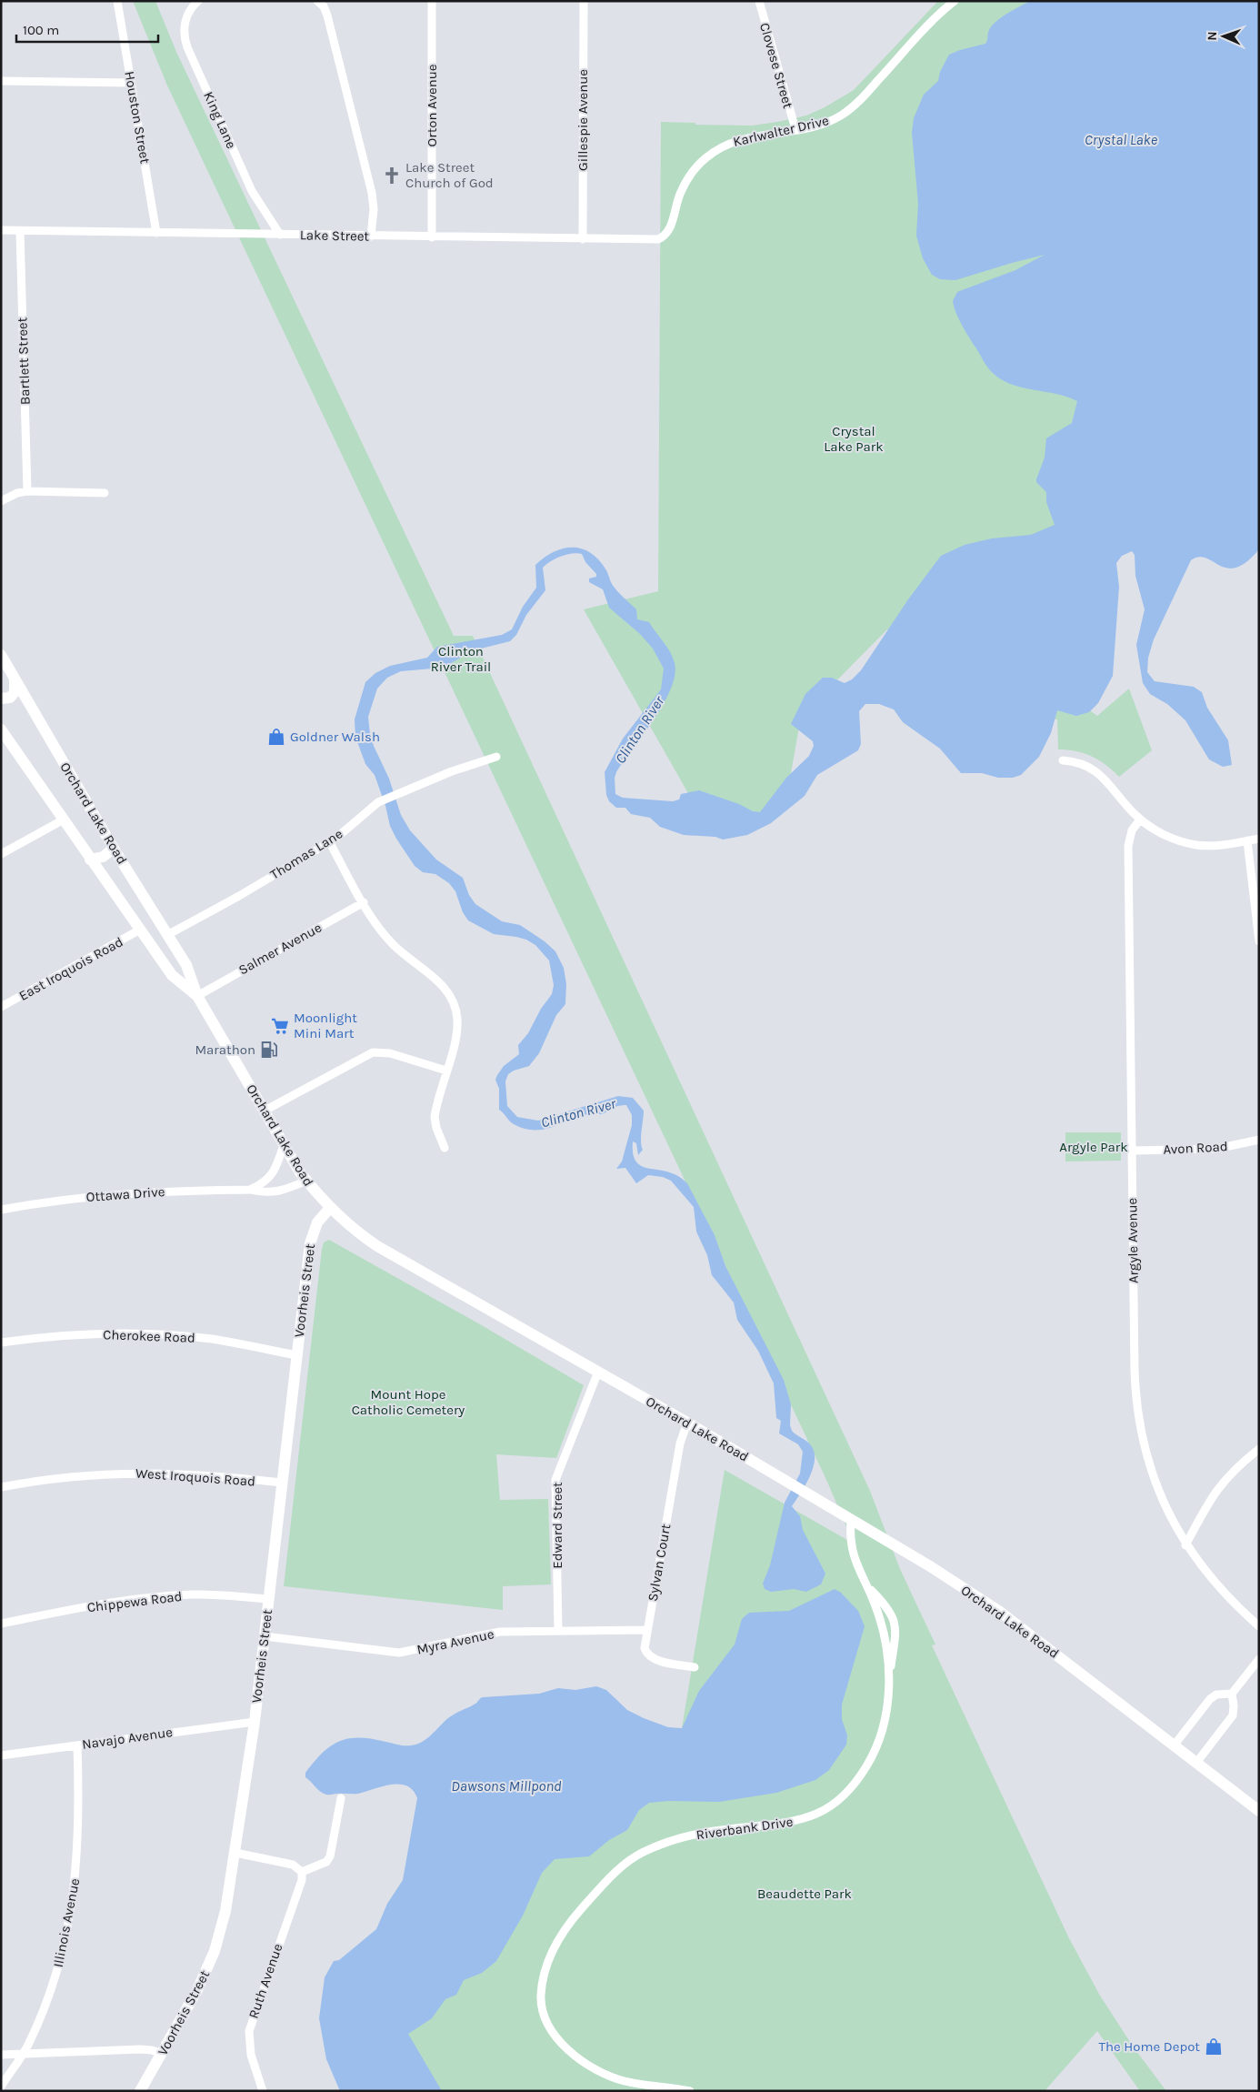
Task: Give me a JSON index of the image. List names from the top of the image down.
{
  "streets": {
    "main road": ["Orchard Lake Road", "Voorheis Street"],
    "street": [
      "Clovese Street",
      "Orton Avenue",
      "Houston Street",
      "King Lane",
      "Gillespie Avenue",
      "Karlwalter Drive",
      "Lake Street",
      "Bartlett Street",
      "Thomas Lane",
      "Salmer Avenue",
      "East Iroquois Road",
      "Avon Road",
      "Ottawa Drive",
      "Argyle Avenue",
      "Cherokee Road",
      "West Iroquois Road",
      "Edward Street",
      "Sylvan Court",
      "Chippewa Road",
      "Myra Avenue",
      "Navajo Avenue",
      "Riverbank Drive",
      "Illinois Avenue",
      "Ruth Avenue"
    ]
  },
  "crossings": [
    ["Clovese Street", "Karlwalter Drive"],
    ["Orton Avenue", "Lake Street"],
    ["Houston Street", "Lake Street"],
    ["King Lane", "Lake Street"],
    ["Gillespie Avenue", "Lake Street"],
    ["Karlwalter Drive", "Lake Street"],
    ["Lake Street", "Bartlett Street"],
    ["Orchard Lake Road", "Thomas Lane"],
    ["Orchard Lake Road", "Salmer Avenue"],
    ["Orchard Lake Road", "East Iroquois Road"],
    ["Orchard Lake Road", "Ottawa Drive"],
    ["Orchard Lake Road", "Voorheis Street"],
    ["Orchard Lake Road", "Edward Street"],
    ["Orchard Lake Road", "Sylvan Court"],
    ["Orchard Lake Road", "Riverbank Drive"],
    ["Avon Road", "Argyle Avenue"],
    ["Voorheis Street", "Cherokee Road"],
    ["Voorheis Street", "West Iroquois Road"],
    ["Voorheis Street", "Chippewa Road"],
    ["Voorheis Street", "Myra Avenue"],
    ["Voorheis Street", "Navajo Avenue"],
    ["Edward Street", "Myra Avenue"],
    ["Sylvan Court", "Myra Avenue"],
    ["Navajo Avenue", "Illinois Avenue"]
  ],
  "water": ["Crystal Lake", "Clinton River", "Dawsons Millpond"],
  "parks": [
    "Crystal Lake Park",
    "Clinton River Trail",
    "Argyle Park",
    "Mount Hope Catholic Cemetery",
    "Beaudette Park"
  ],
  "places": {
    "church": ["Lake Street Church of God"],
    "shop": ["Goldner Walsh", "The Home Depot"],
    "supermarket": ["Moonlight Mini Mart"],
    "fuel station": ["Marathon"]
  },
  "scale_bar": "100 m",
  "north": "left"
}
